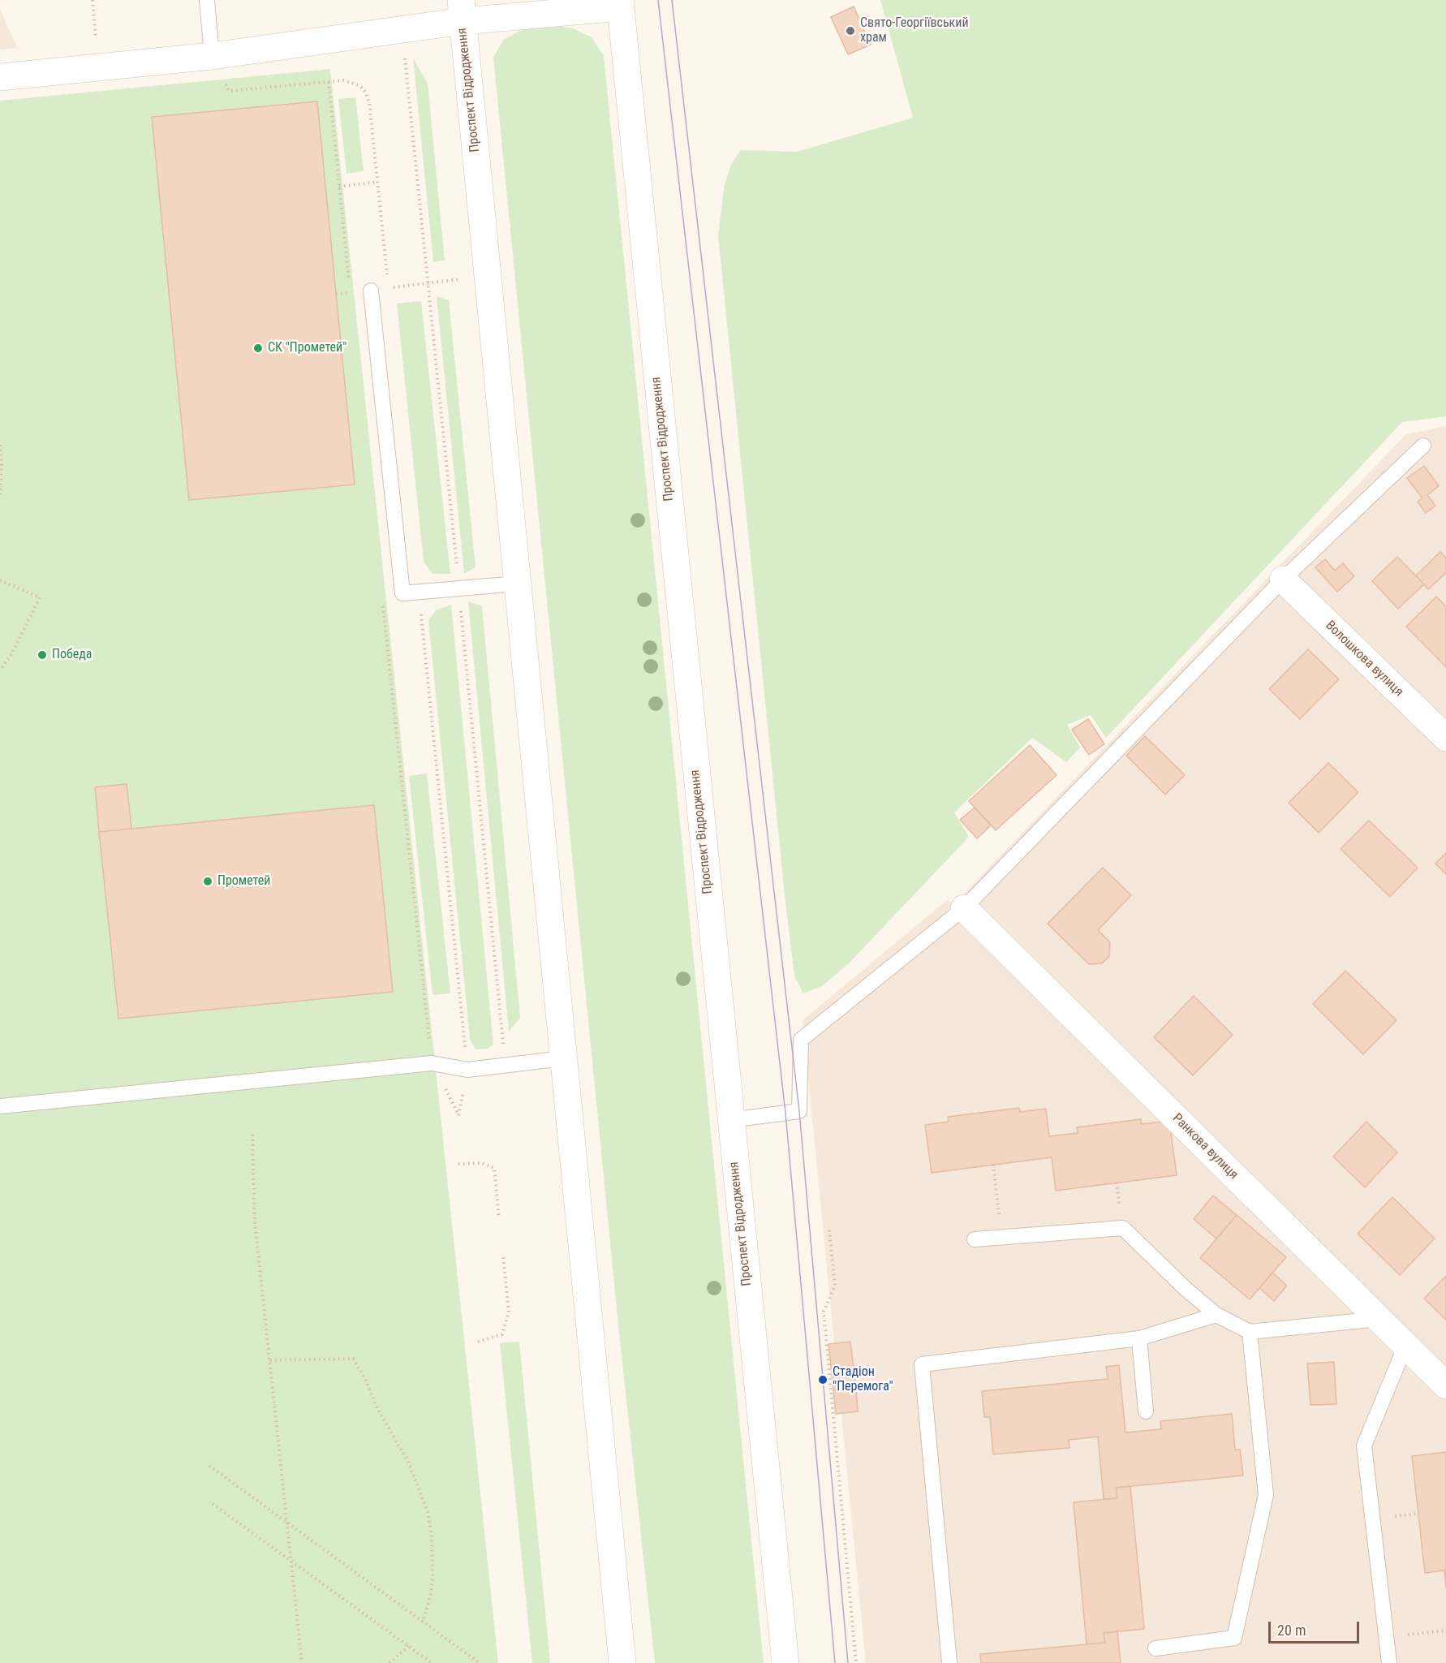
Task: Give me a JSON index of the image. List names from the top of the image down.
{
  "streets": {
    "main road": ["Проспект Відродження", "Волошкова вулиця", "Ранкова вулиця"]
  },
  "places": [
    "Свято-Георгіївський храм",
    "СК \"Прометей\"",
    "Победа",
    "Прометей",
    "Стадіон \"Перемога\""
  ],
  "scale_bar": "20 m"
}
